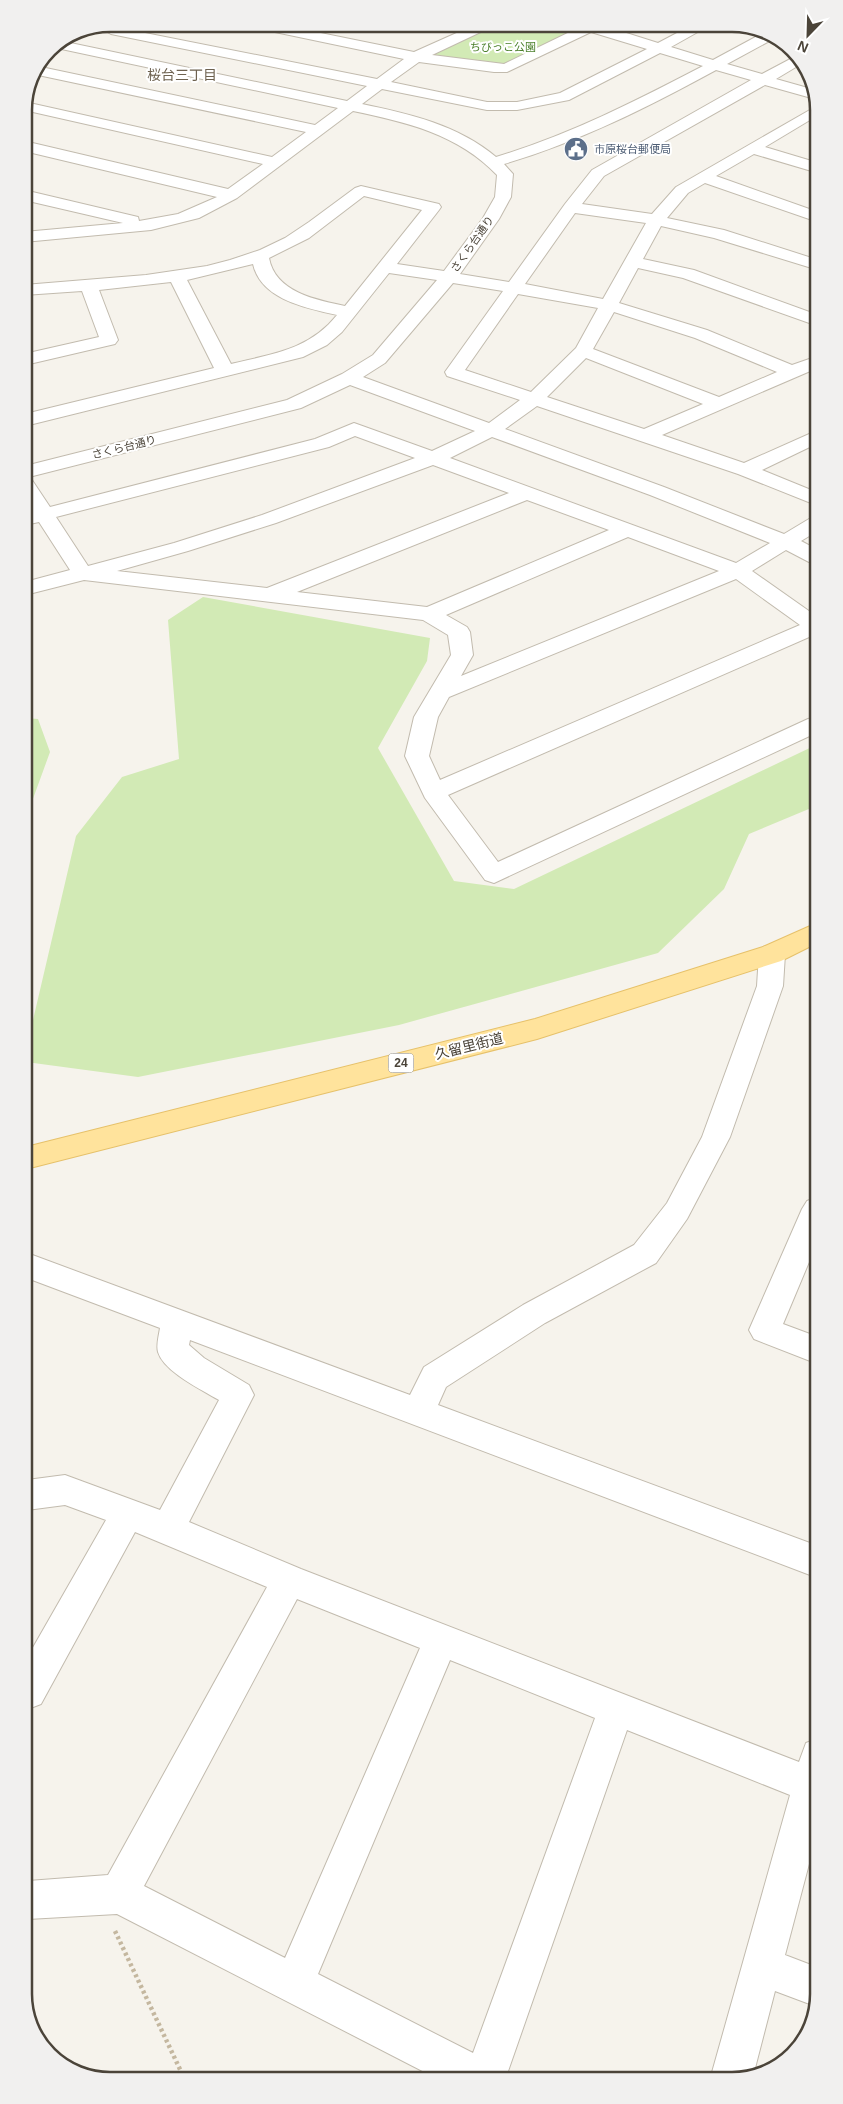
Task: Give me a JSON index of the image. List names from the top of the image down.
{
  "streets": {
    "main road": ["久留里街道", "24"],
    "street": ["さくら台通り"]
  },
  "districts": ["桜台三丁目"],
  "parks": ["ちびっこ公園"],
  "places": {
    "public building": ["市原桜台郵便局"]
  },
  "north": "bottom left"
}
